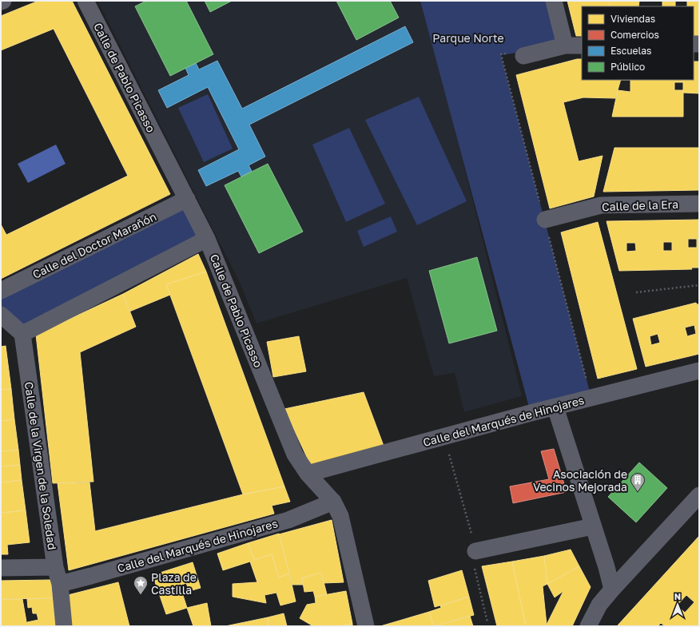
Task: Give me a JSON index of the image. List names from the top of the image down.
{
  "streets": {
    "street": [
      "Calle de Pablo Picasso",
      "Calle de la Era",
      "Calle del Doctor Marañón",
      "Calle del Marqués de Hinojares",
      "Calle de la Virgen de la Soledad"
    ]
  },
  "crossings": [
    ["Calle de Pablo Picasso", "Calle del Doctor Marañón"],
    ["Calle de Pablo Picasso", "Calle del Marqués de Hinojares"],
    ["Calle del Marqués de Hinojares", "Calle de la Virgen de la Soledad"]
  ],
  "parks": ["Parque Norte"],
  "places": {
    "building": ["Asociación de Vecinos Mejorada"],
    "place": ["Plaza de Castilla"]
  },
  "legend": [
    "Viviendas",
    "Comercios",
    "Escuelas",
    "Público"
  ],
  "north": "top"
}
